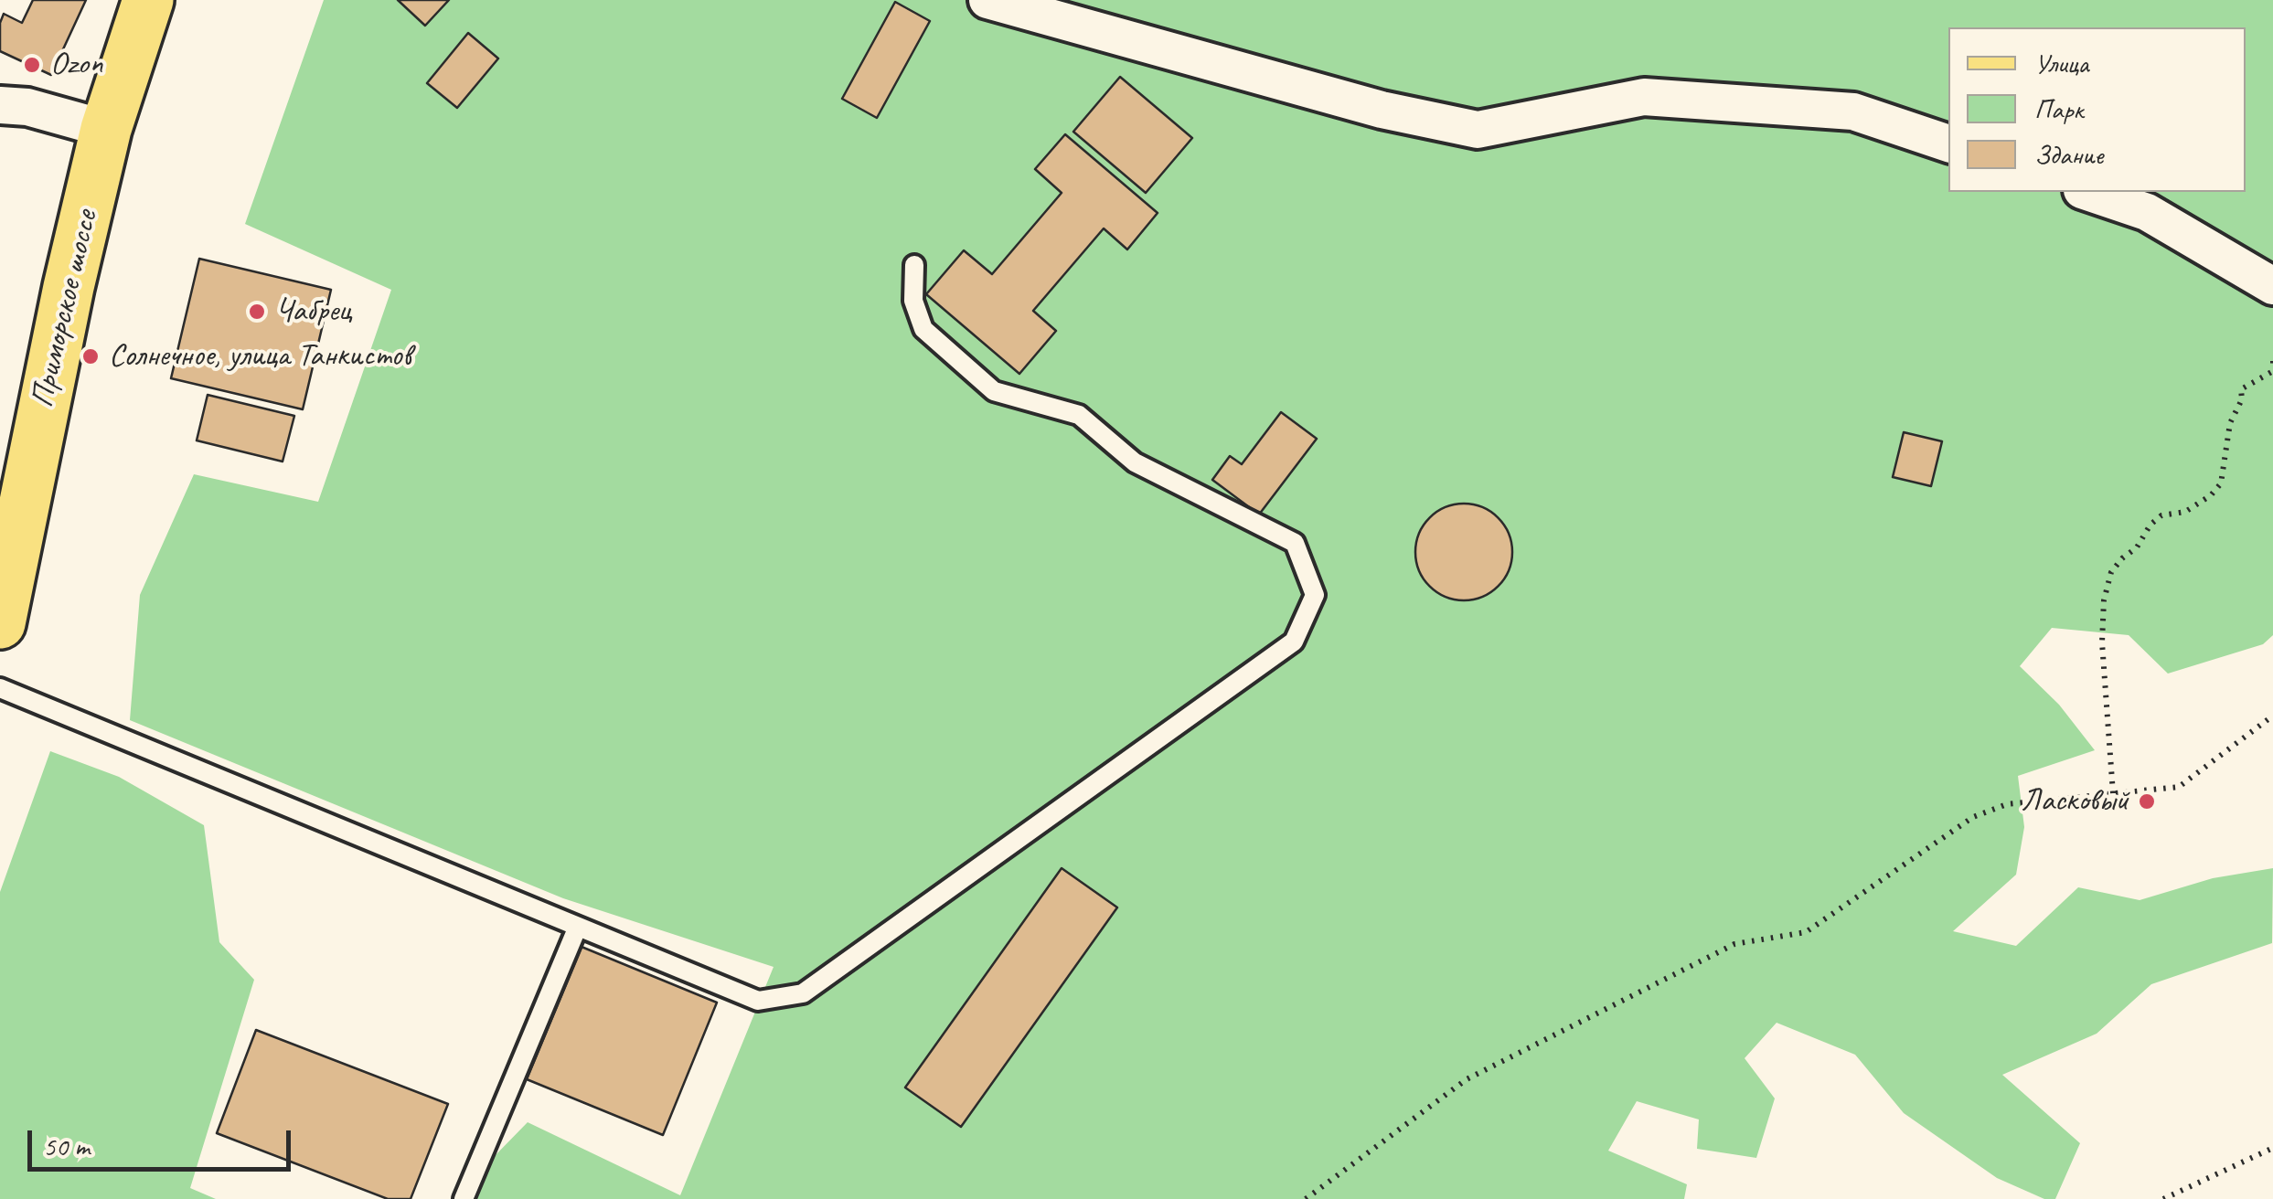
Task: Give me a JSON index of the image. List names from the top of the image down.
{
  "streets": {
    "main road": ["Приморское шоссе"]
  },
  "places": [
    "Ozon",
    "Чабрец",
    "Солнечное, улица Танкистов",
    "Ласковый"
  ],
  "legend": ["Улица", "Парк", "Здание"],
  "scale_bar": "50 m"
}
